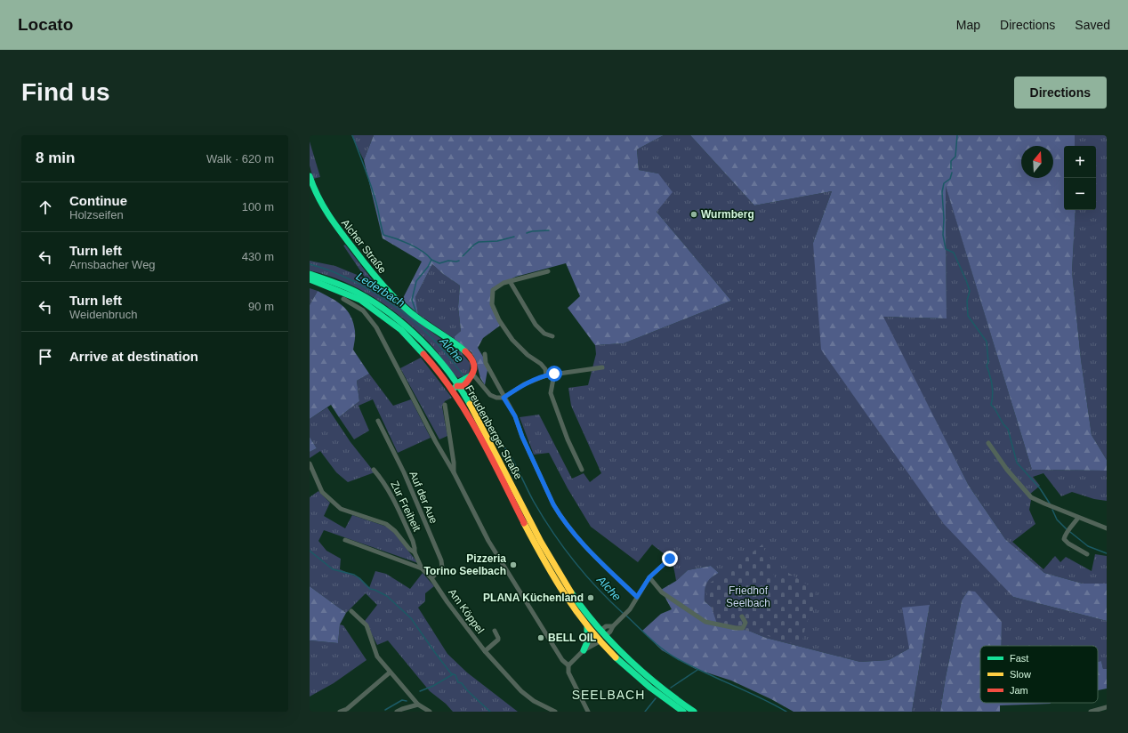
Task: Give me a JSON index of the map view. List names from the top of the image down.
{
  "streets": {
    "main road": ["Alcher Straße", "Freudenberger Straße"],
    "street": ["Auf der Aue", "Zur Freiheit", "Am Köppel"]
  },
  "crossings": [
    ["Auf der Aue", "Am Köppel"],
    ["Zur Freiheit", "Am Köppel"]
  ],
  "districts": ["SEELBACH"],
  "water": ["Lederbach", "Alche"],
  "parks": ["Friedhof Seelbach"],
  "places": [
    "Wurmberg",
    "Pizzeria Torino Seelbach",
    "PLANA Küchenland",
    "BELL OIL"
  ],
  "legend": ["Fast", "Slow", "Jam"],
  "north": "top",
  "page": {
    "header": "Locato",
    "nav": ["Map", "Directions", "Saved"],
    "buttons": "Directions",
    "title": "Find us",
    "heading": ["8 min", "Walk · 620 m"],
    "map_buttons": ["+", "−"],
    "list": [
      ["Continue", "Holzseifen", "100 m"],
      ["Turn left", "Arnsbacher Weg", "430 m"],
      ["Turn left", "Weidenbruch", "90 m"],
      "Arrive at destination"
    ]
  }
}
